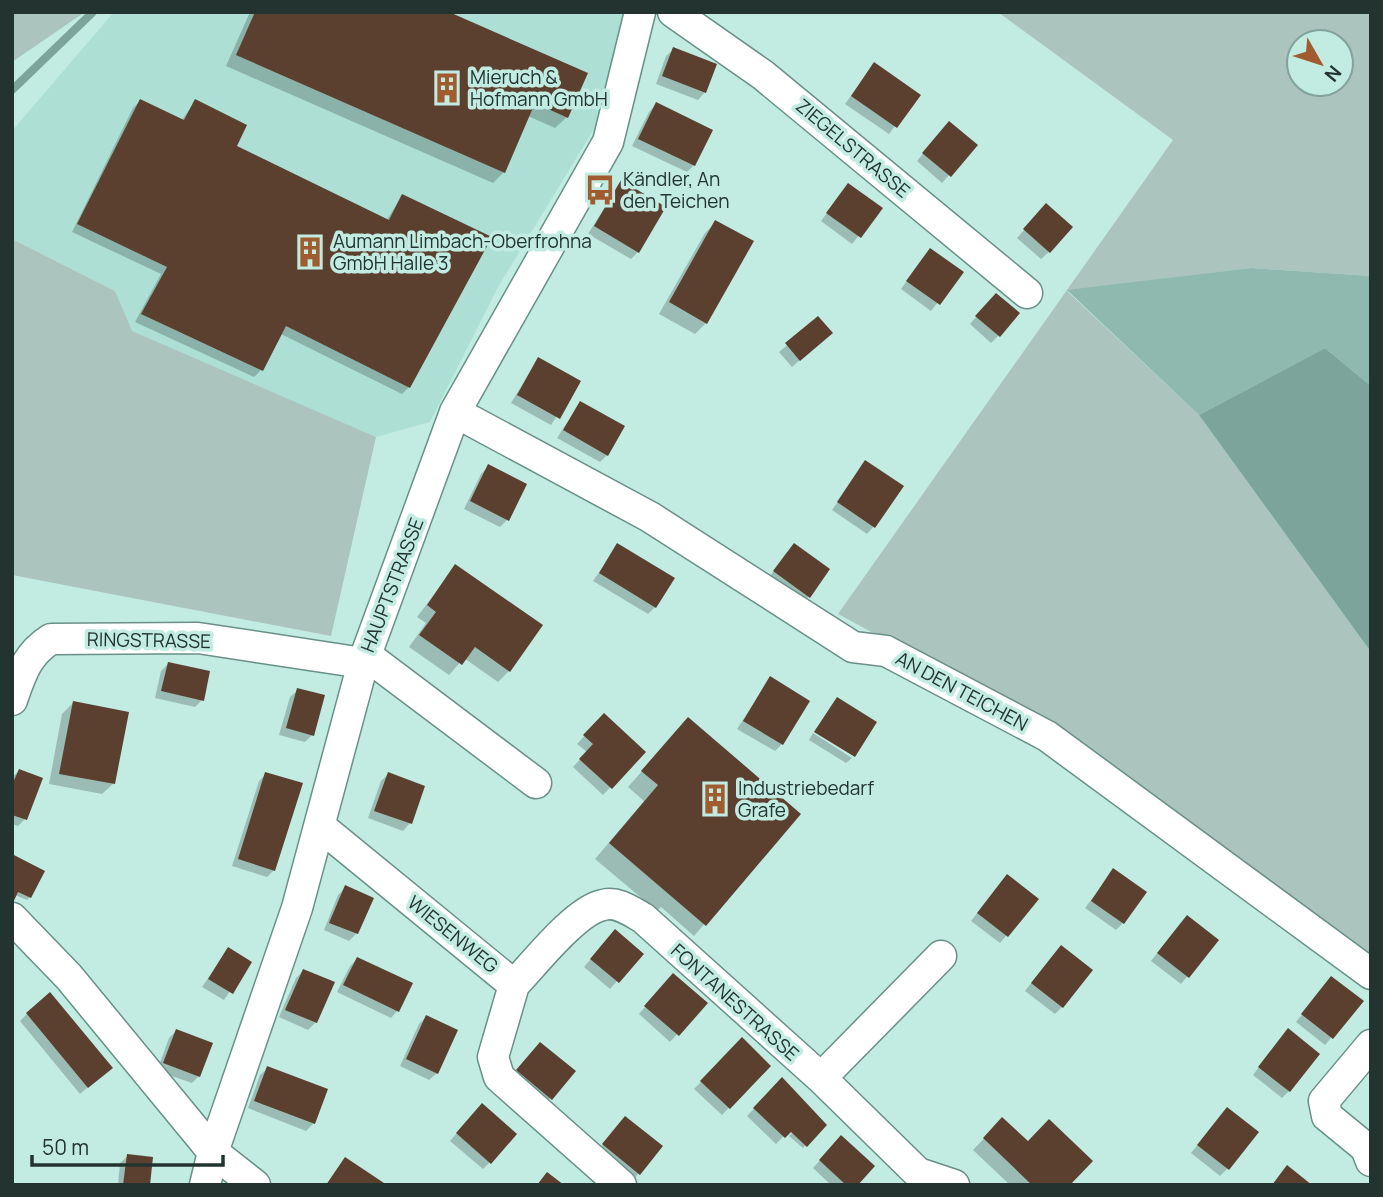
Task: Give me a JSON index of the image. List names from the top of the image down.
{
  "streets": {
    "street": [
      "ZIEGELSTRASSE",
      "HAUPTSTRASSE",
      "RINGSTRASSE",
      "AN DEN TEICHEN",
      "WIESENWEG",
      "FONTANESTRASSE"
    ]
  },
  "crossings": [
    ["HAUPTSTRASSE", "RINGSTRASSE"],
    ["HAUPTSTRASSE", "AN DEN TEICHEN"],
    ["HAUPTSTRASSE", "WIESENWEG"],
    ["WIESENWEG", "FONTANESTRASSE"]
  ],
  "places": {
    "building": ["Mieruch & Hofmann GmbH", "Aumann Limbach-Oberfrohna GmbH Halle 3", "Industriebedarf Grafe"],
    "bus stop": ["Kändler, An den Teichen"]
  },
  "scale_bar": "50 m",
  "north": "bottom right"
}
